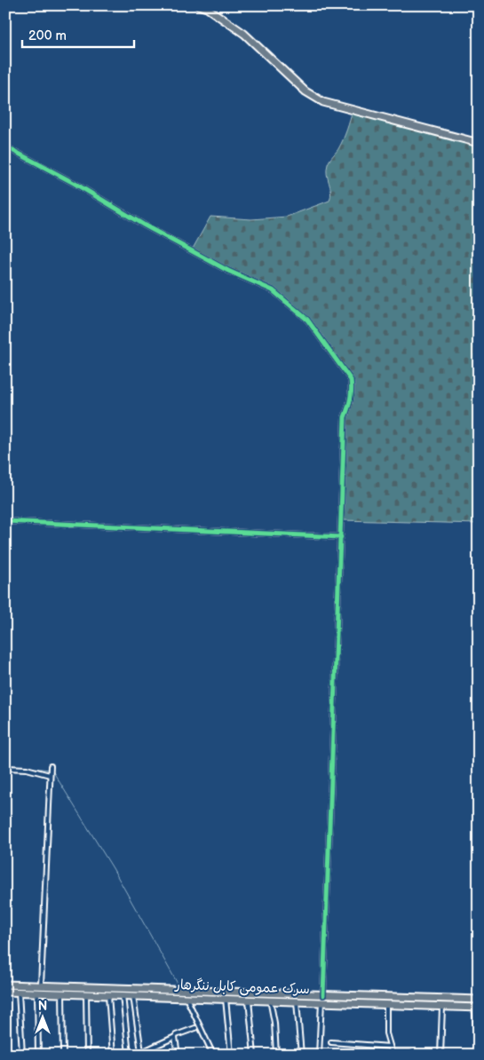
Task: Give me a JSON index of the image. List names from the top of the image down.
{
  "streets": {
    "highway": ["سرک عمومی کابل ننگرهار"]
  },
  "scale_bar": "200 m",
  "north": "top"
}
